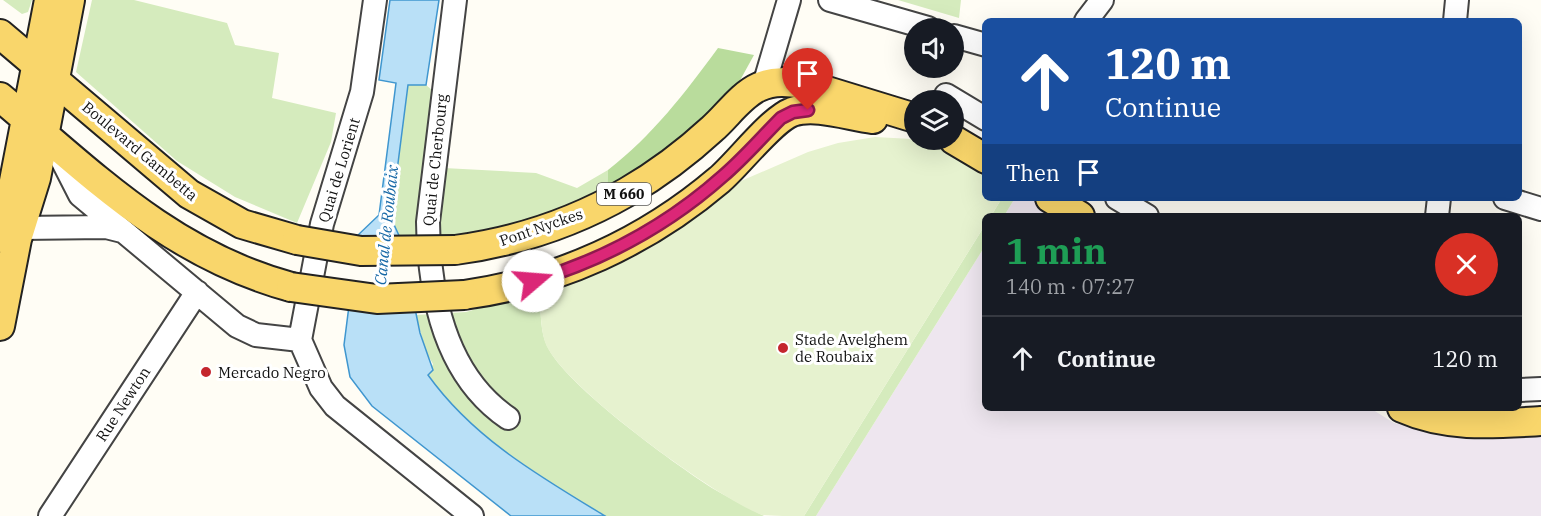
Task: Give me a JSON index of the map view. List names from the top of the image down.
{
  "streets": {
    "main road": ["Boulevard Gambetta", "M 660", "Pont Nyckes"],
    "street": ["Quai de Cherbourg", "Quai de Lorient", "Rue Newton"]
  },
  "crossings": [
    ["Boulevard Gambetta", "Quai de Lorient"],
    ["Boulevard Gambetta", "Pont Nyckes"],
    ["Boulevard Gambetta", "Rue Newton"]
  ],
  "water": ["Canal de Roubaix"],
  "places": ["Stade Avelghem de Roubaix", "Mercado Negro"],
  "page": {
    "turn": ["120 m", "Continue"],
    "then": "Then",
    "heading": ["1 min", "140 m · 07:27"],
    "list": [
      {
        "name": "Continue",
        "value": "120 m"
      }
    ]
  }
}
